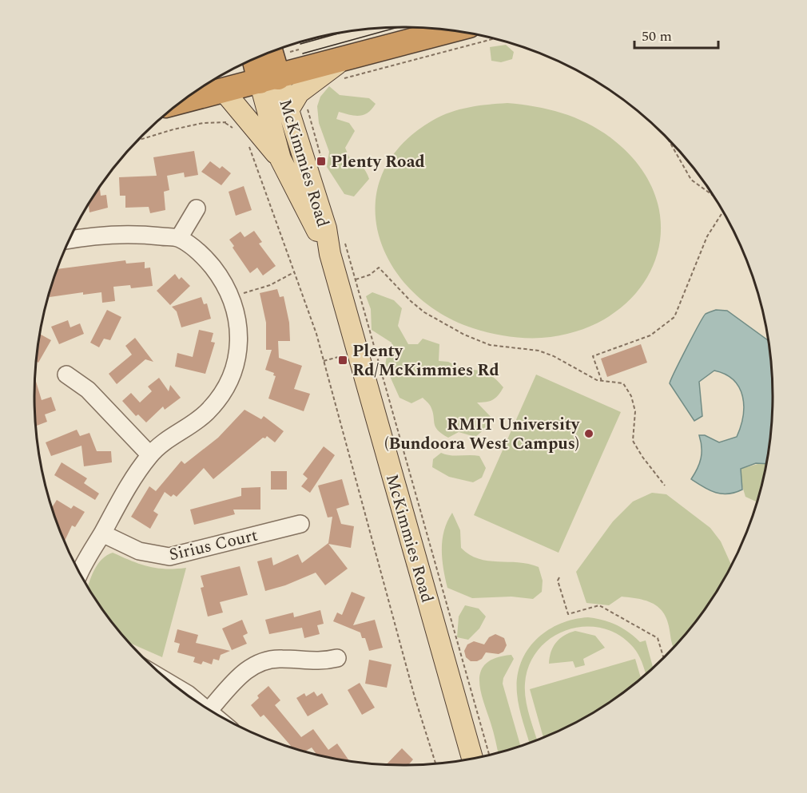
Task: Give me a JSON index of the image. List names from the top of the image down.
{
  "streets": {
    "highway": ["McKimmies Road"],
    "street": ["Sirius Court"]
  },
  "places": {
    "transit": ["Plenty Road", "Plenty Rd/McKimmies Rd"],
    "other": ["RMIT University (Bundoora West Campus)"]
  },
  "scale_bar": "50 m"
}
